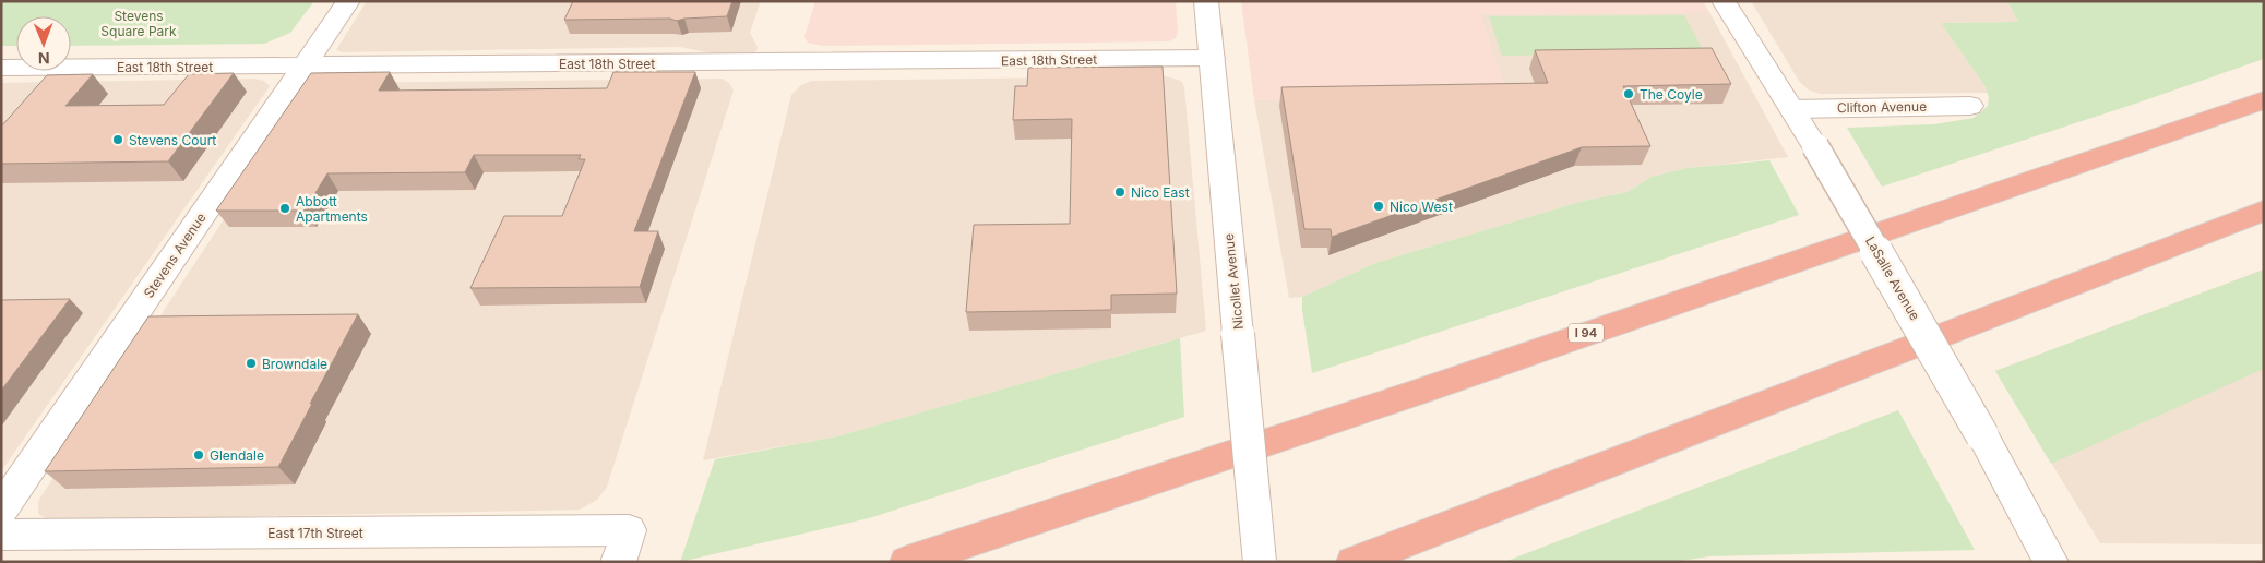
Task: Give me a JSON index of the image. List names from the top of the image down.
{
  "streets": {
    "highway": ["I 94"],
    "street": [
      "East 18th Street",
      "Clifton Avenue",
      "Stevens Avenue",
      "LaSalle Avenue",
      "Nicollet Avenue",
      "East 17th Street"
    ]
  },
  "crossings": [
    ["East 18th Street", "Stevens Avenue"],
    ["East 18th Street", "Nicollet Avenue"],
    ["Clifton Avenue", "LaSalle Avenue"]
  ],
  "parks": ["Stevens Square Park"],
  "places": [
    "The Coyle",
    "Stevens Court",
    "Nico East",
    "Nico West",
    "Abbott Apartments",
    "Browndale",
    "Glendale"
  ],
  "north": "bottom"
}
